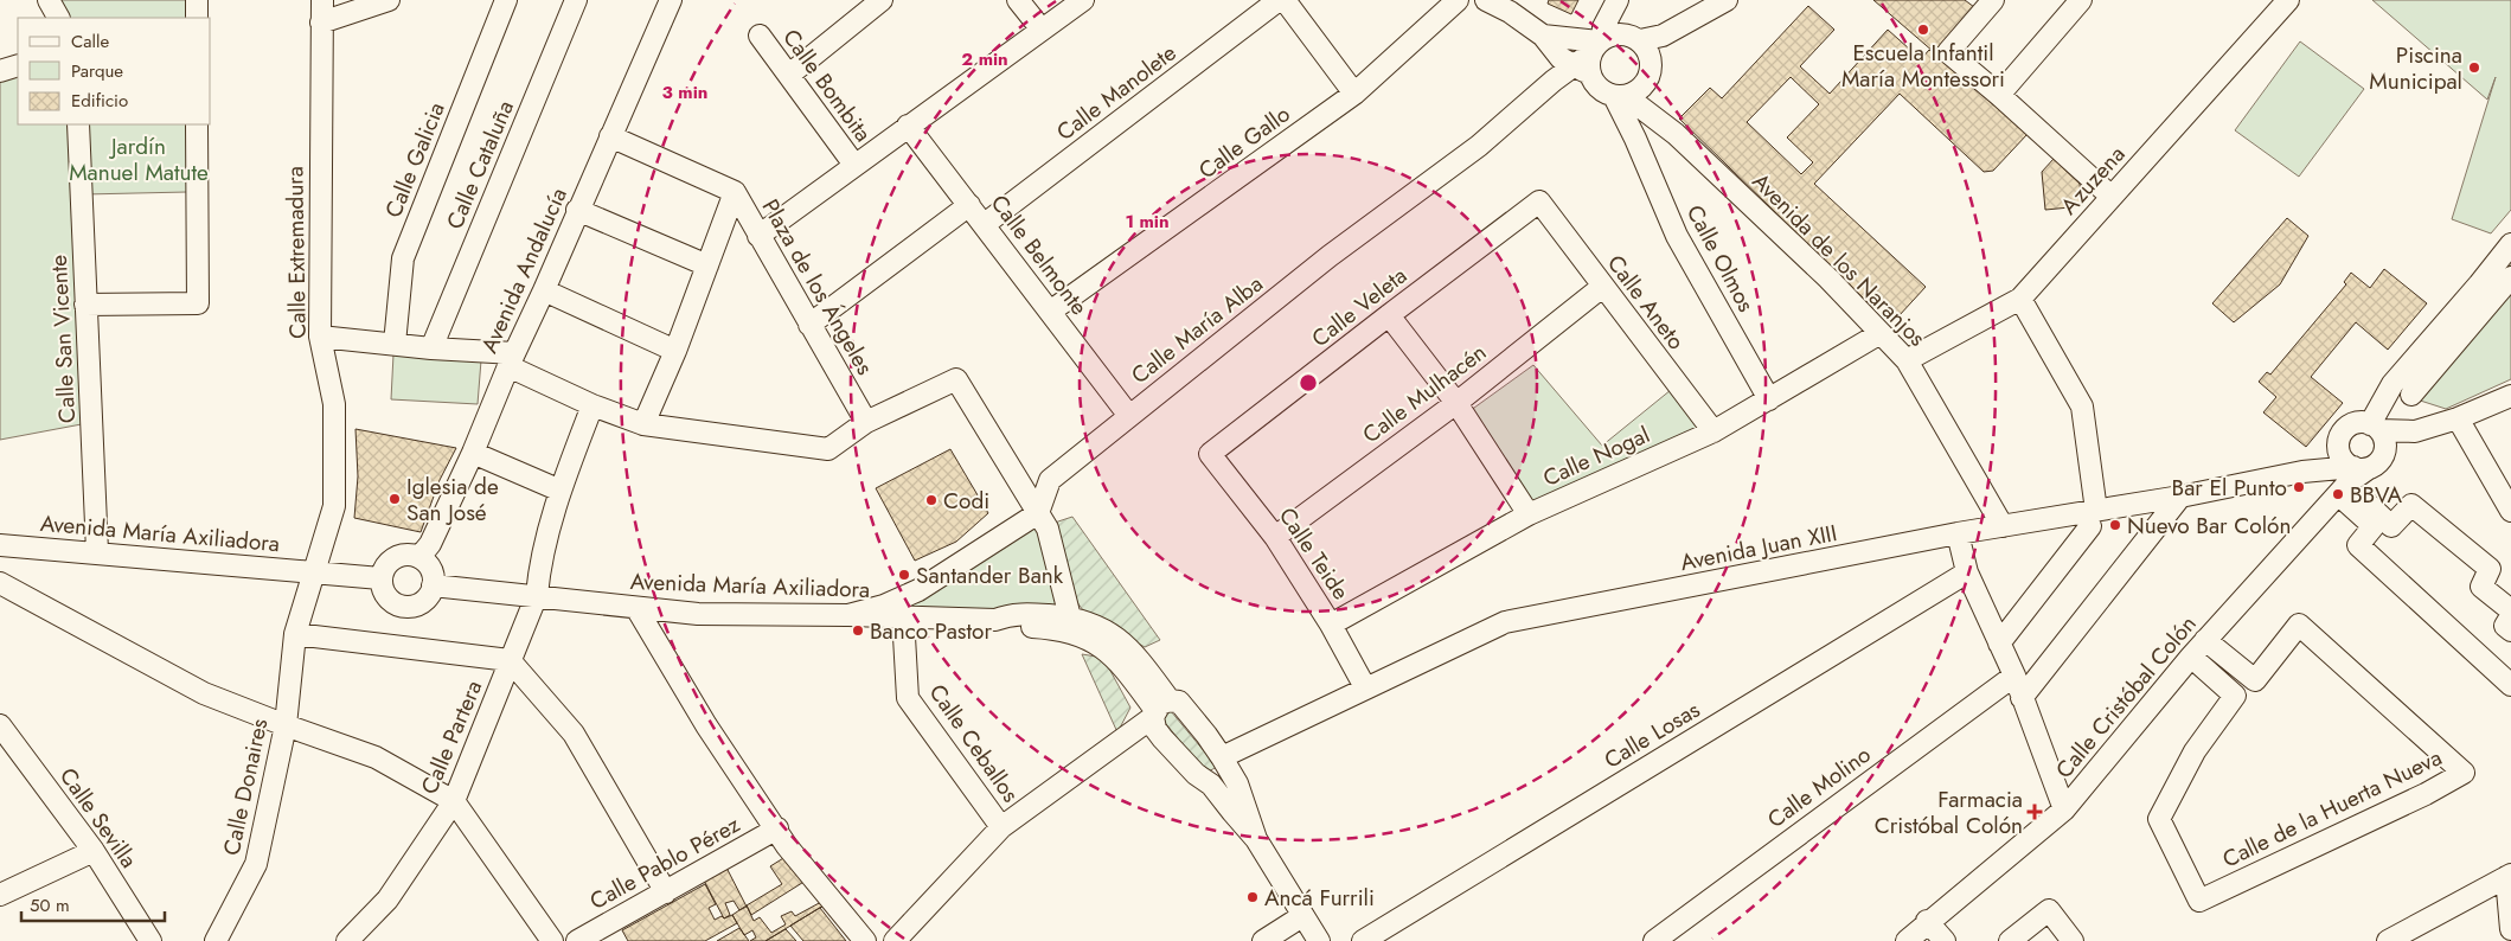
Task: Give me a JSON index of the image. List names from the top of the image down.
{
  "streets": {
    "street": [
      "Calle Bombita",
      "Calle Manolete",
      "Calle Gallo",
      "Calle Galicia",
      "Calle Cataluña",
      "Azuzena",
      "Calle Extremadura",
      "Calle Belmonte",
      "Calle Olmos",
      "Avenida de los Naranjos",
      "Avenida Andalucía",
      "Plaza de los Ángeles",
      "Calle Aneto",
      "Calle Veleta",
      "Calle María Alba",
      "Calle San Vicente",
      "Calle Mulhacén",
      "Calle Nogal",
      "Avenida María Axiliadora",
      "Avenida Juan XIII",
      "Calle Teide",
      "Calle Cristóbal Colón",
      "Calle Losas",
      "Calle Partera",
      "Calle Ceballos",
      "Calle Donaires",
      "Calle Molino",
      "Calle de la Huerta Nueva",
      "Calle Sevilla",
      "Calle Pablo Pérez"
    ]
  },
  "crossings": [
    ["Calle Manolete", "Calle Belmonte"],
    ["Calle Gallo", "Calle Belmonte"],
    ["Azuzena", "Avenida de los Naranjos"],
    ["Calle Extremadura", "Avenida María Axiliadora"],
    ["Calle Extremadura", "Calle Donaires"],
    ["Calle Belmonte", "Calle María Alba"],
    ["Calle Olmos", "Avenida de los Naranjos"],
    ["Calle Olmos", "Calle María Alba"],
    ["Calle Olmos", "Calle Nogal"],
    ["Avenida de los Naranjos", "Calle María Alba"],
    ["Avenida de los Naranjos", "Calle Nogal"],
    ["Avenida de los Naranjos", "Avenida Juan XIII"],
    ["Avenida Andalucía", "Avenida María Axiliadora"],
    ["Calle Aneto", "Calle Veleta"],
    ["Calle Aneto", "Calle Mulhacén"],
    ["Calle Aneto", "Calle Nogal"],
    ["Calle Veleta", "Calle Teide"],
    ["Calle San Vicente", "Avenida María Axiliadora"],
    ["Calle Mulhacén", "Calle Teide"],
    ["Calle Nogal", "Calle Teide"],
    ["Avenida María Axiliadora", "Calle Partera"],
    ["Avenida María Axiliadora", "Calle Ceballos"],
    ["Avenida Juan XIII", "Calle Teide"],
    ["Avenida Juan XIII", "Calle Cristóbal Colón"],
    ["Calle Cristóbal Colón", "Calle de la Huerta Nueva"]
  ],
  "parks": ["Jardín Manuel Matute"],
  "places": {
    "other": [
      "Escuela Infantil María Montessori",
      "Piscina Municipal",
      "Bar El Punto",
      "BBVA",
      "Iglesia de San José",
      "Codi",
      "Nuevo Bar Colón",
      "Santander Bank",
      "Banco Pastor",
      "Ancá Furrili"
    ],
    "health": ["Farmacia Cristóbal Colón"]
  },
  "legend": ["Calle", "Parque", "Edificio"],
  "scale_bar": "50 m",
  "rings": ["2 min", "3 min", "1 min"]
}
